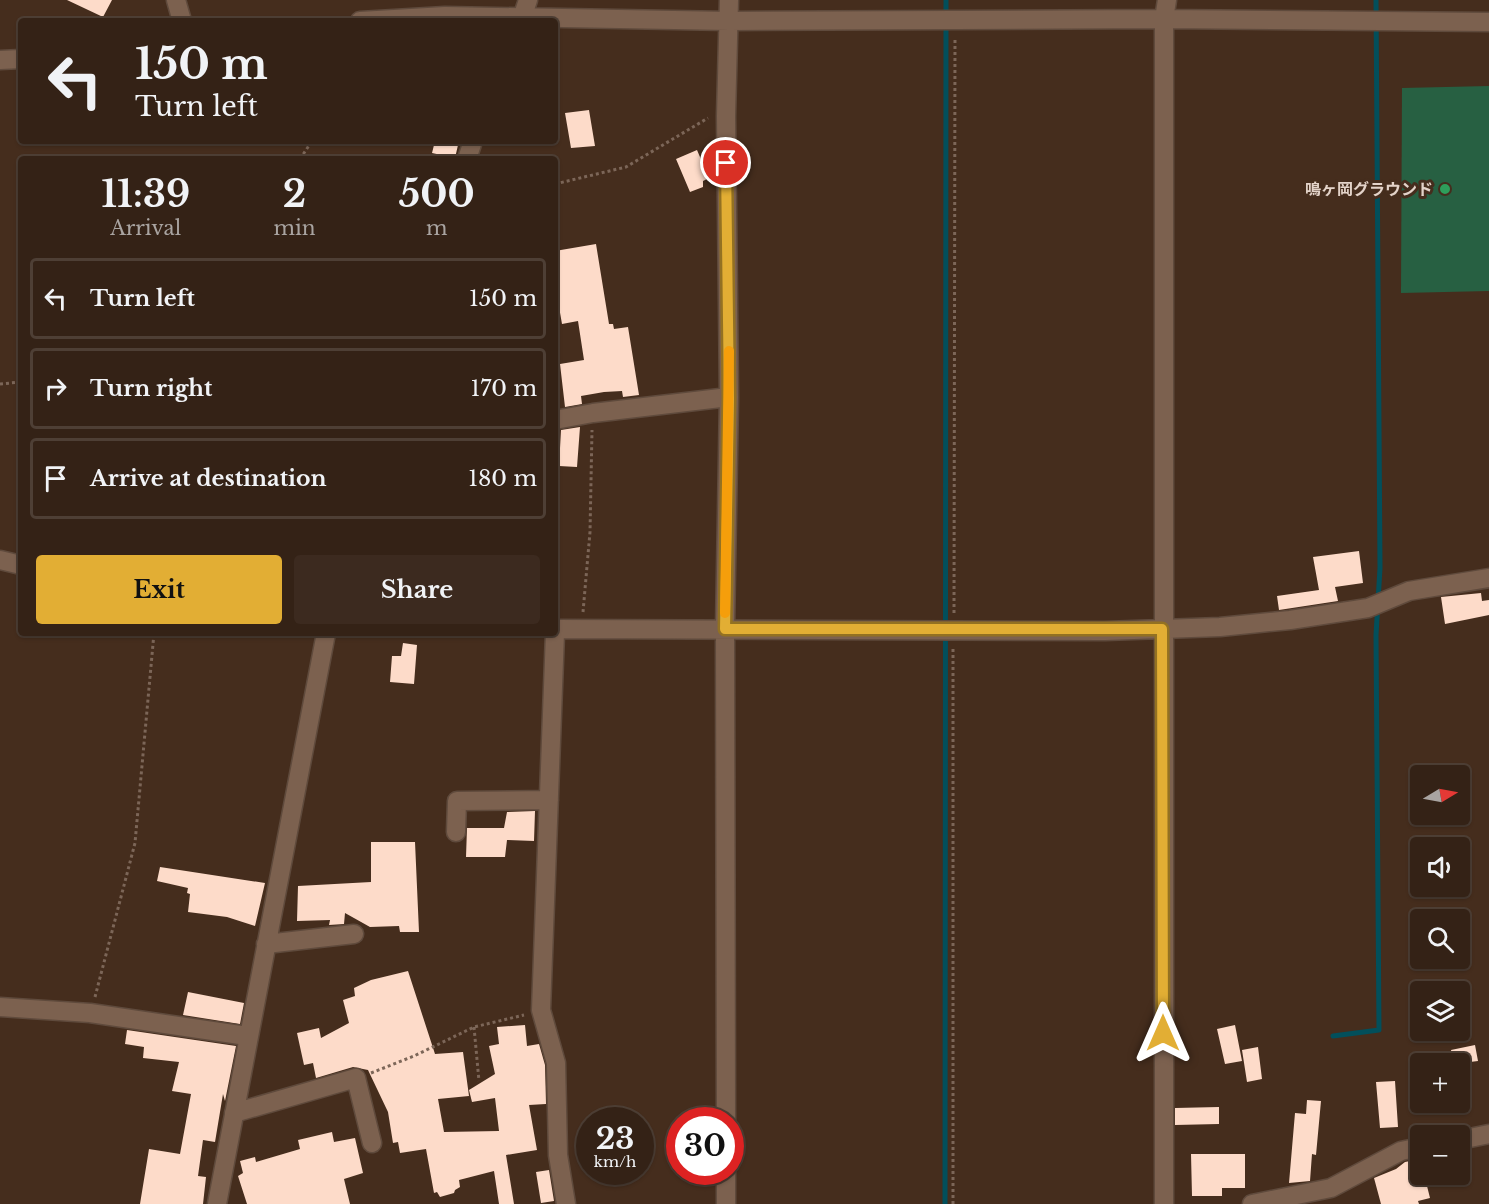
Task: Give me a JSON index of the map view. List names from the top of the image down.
{
  "places": ["鳴ヶ岡グラウンド"],
  "north": "right",
  "page": {
    "turn": ["150 m", "Turn left"],
    "eta": [
      "11:39",
      "Arrival",
      "2",
      "min",
      "500",
      "m"
    ],
    "list": [
      {
        "name": "Turn left",
        "value": "150 m"
      },
      {
        "name": "Turn right",
        "value": "170 m"
      },
      {
        "name": "Arrive at destination",
        "value": "180 m"
      }
    ],
    "buttons": ["Exit", "Share"],
    "map_buttons": ["+", "−"],
    "speed": "23 km/h",
    "limit": "30"
  }
}
